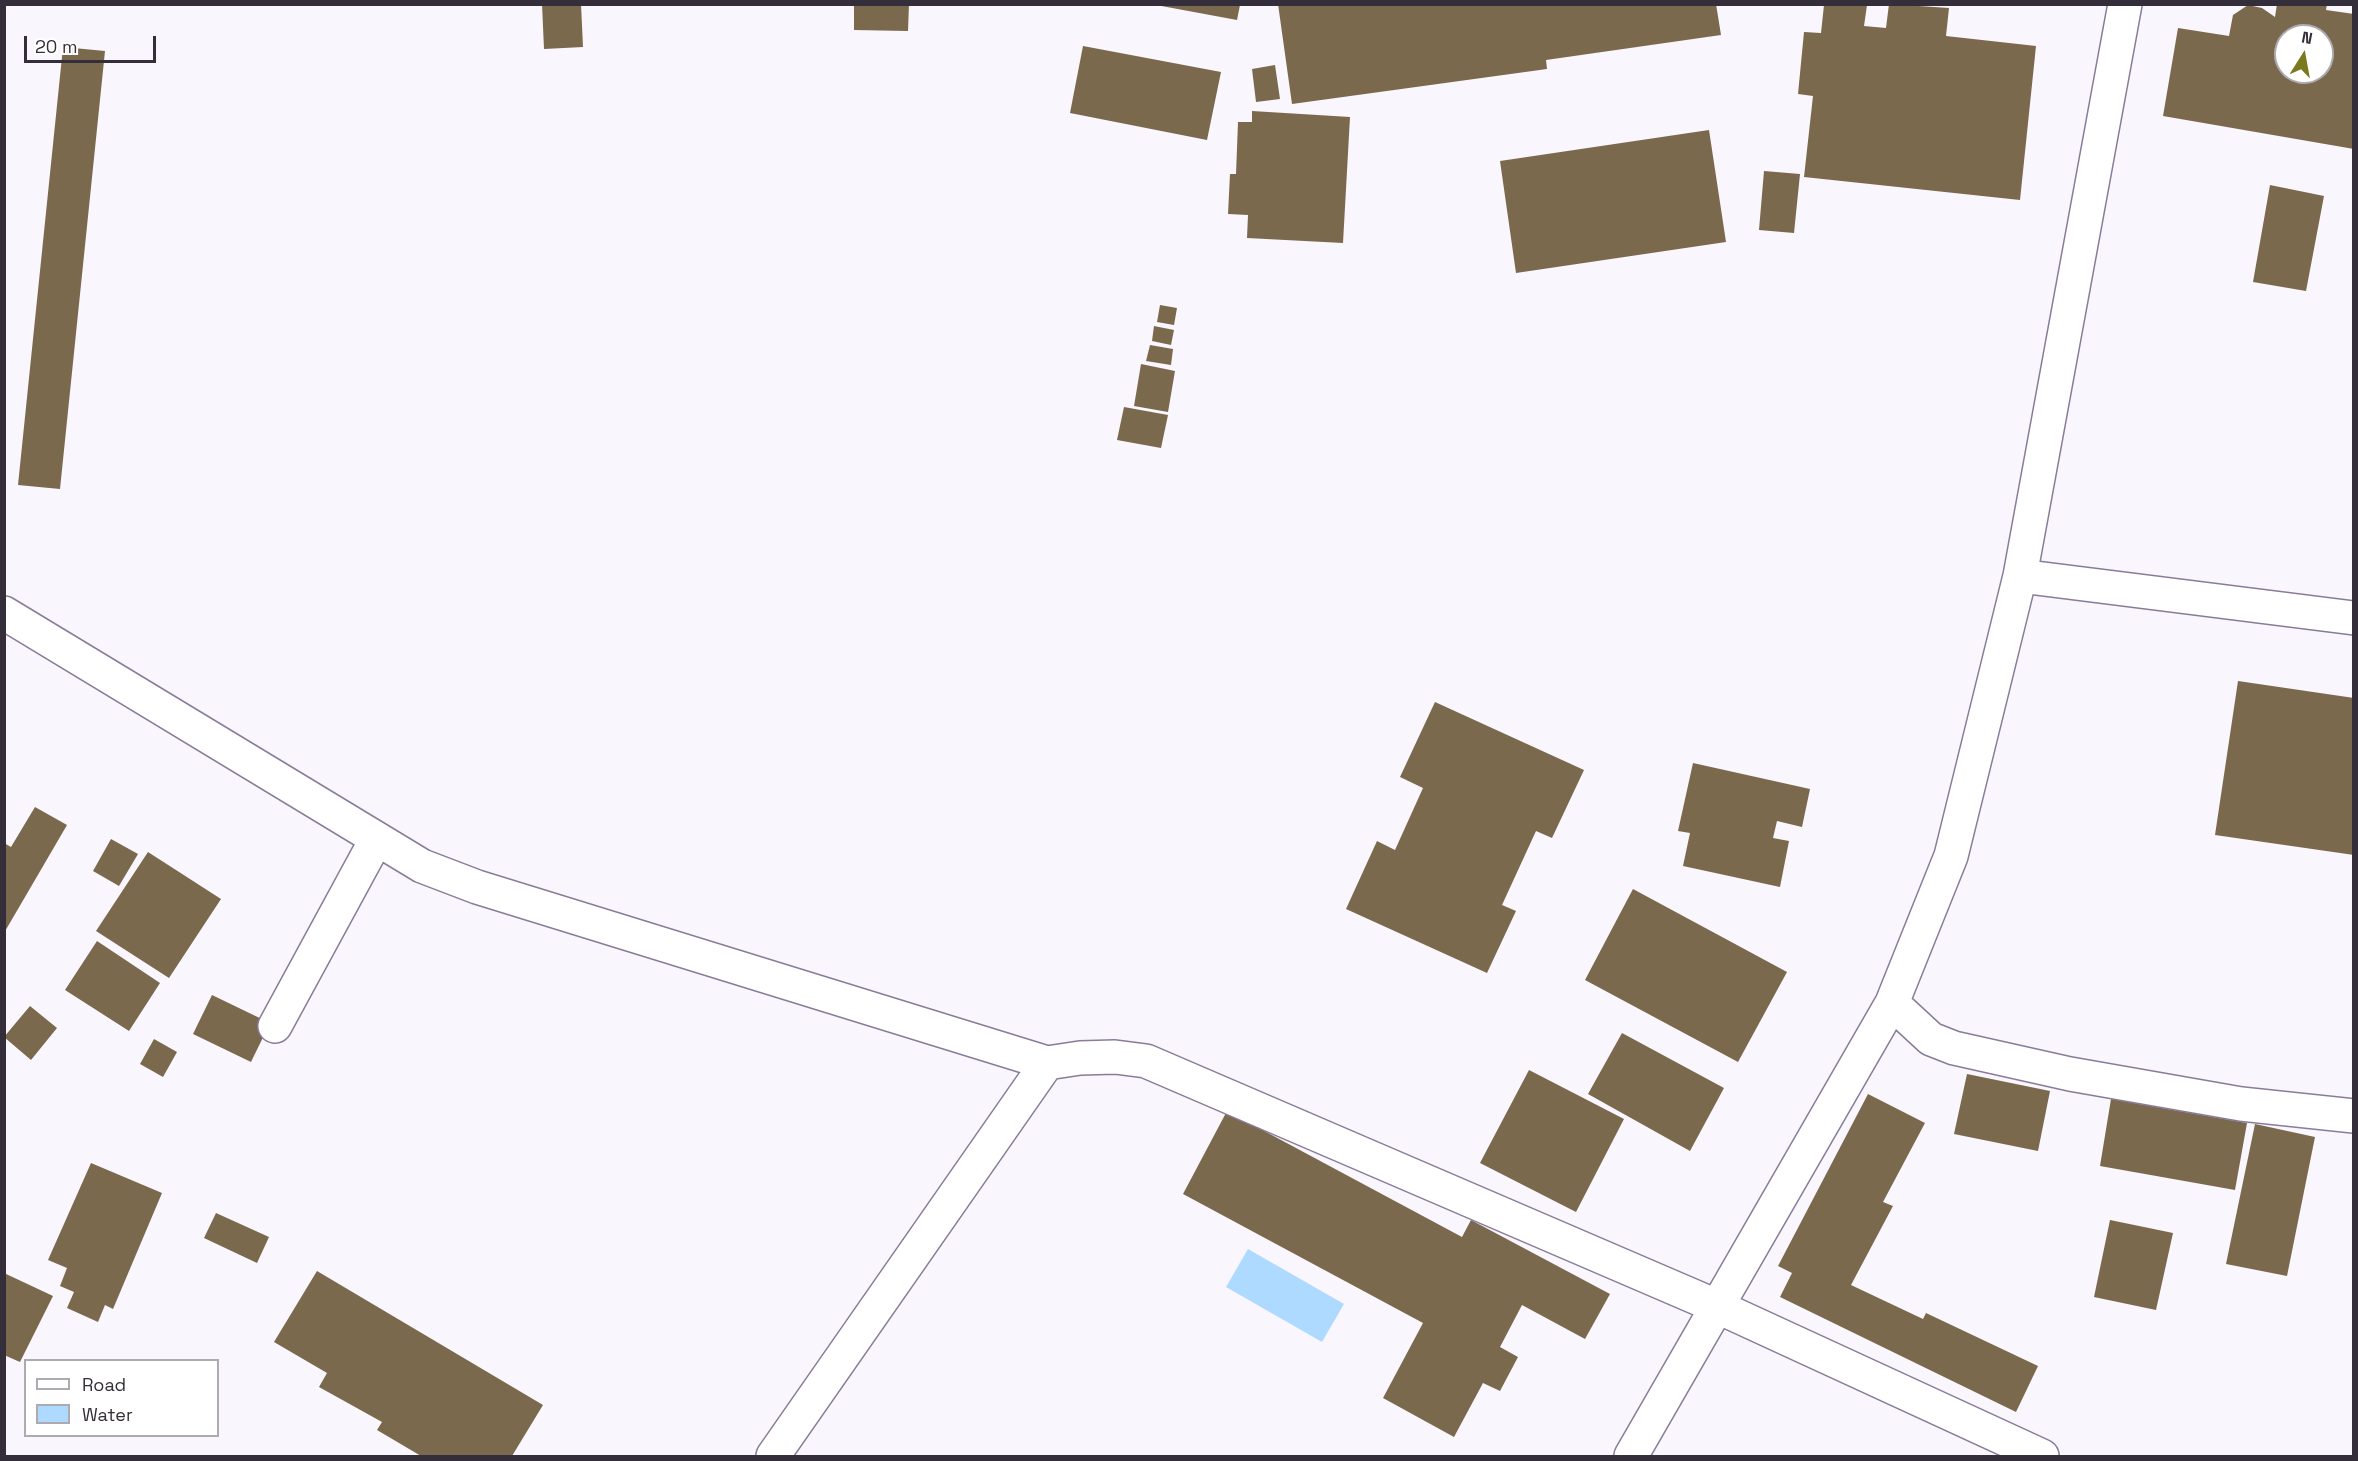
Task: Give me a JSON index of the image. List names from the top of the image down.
{
  "legend": ["Road", "Water"],
  "scale_bar": "20 m",
  "north": "top"
}
